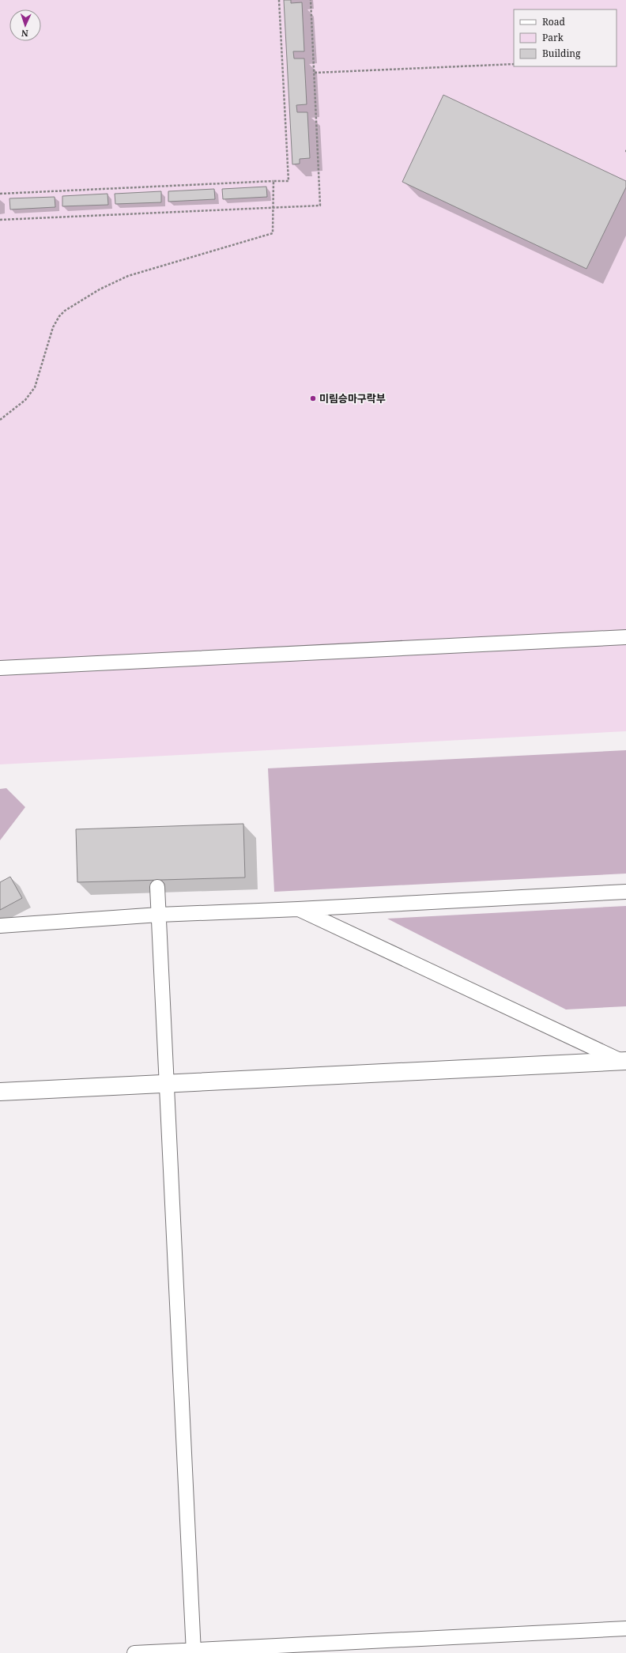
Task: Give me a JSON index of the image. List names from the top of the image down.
{
  "places": ["미림승마구락부"],
  "legend": ["Road", "Park", "Building"],
  "north": "bottom"
}
